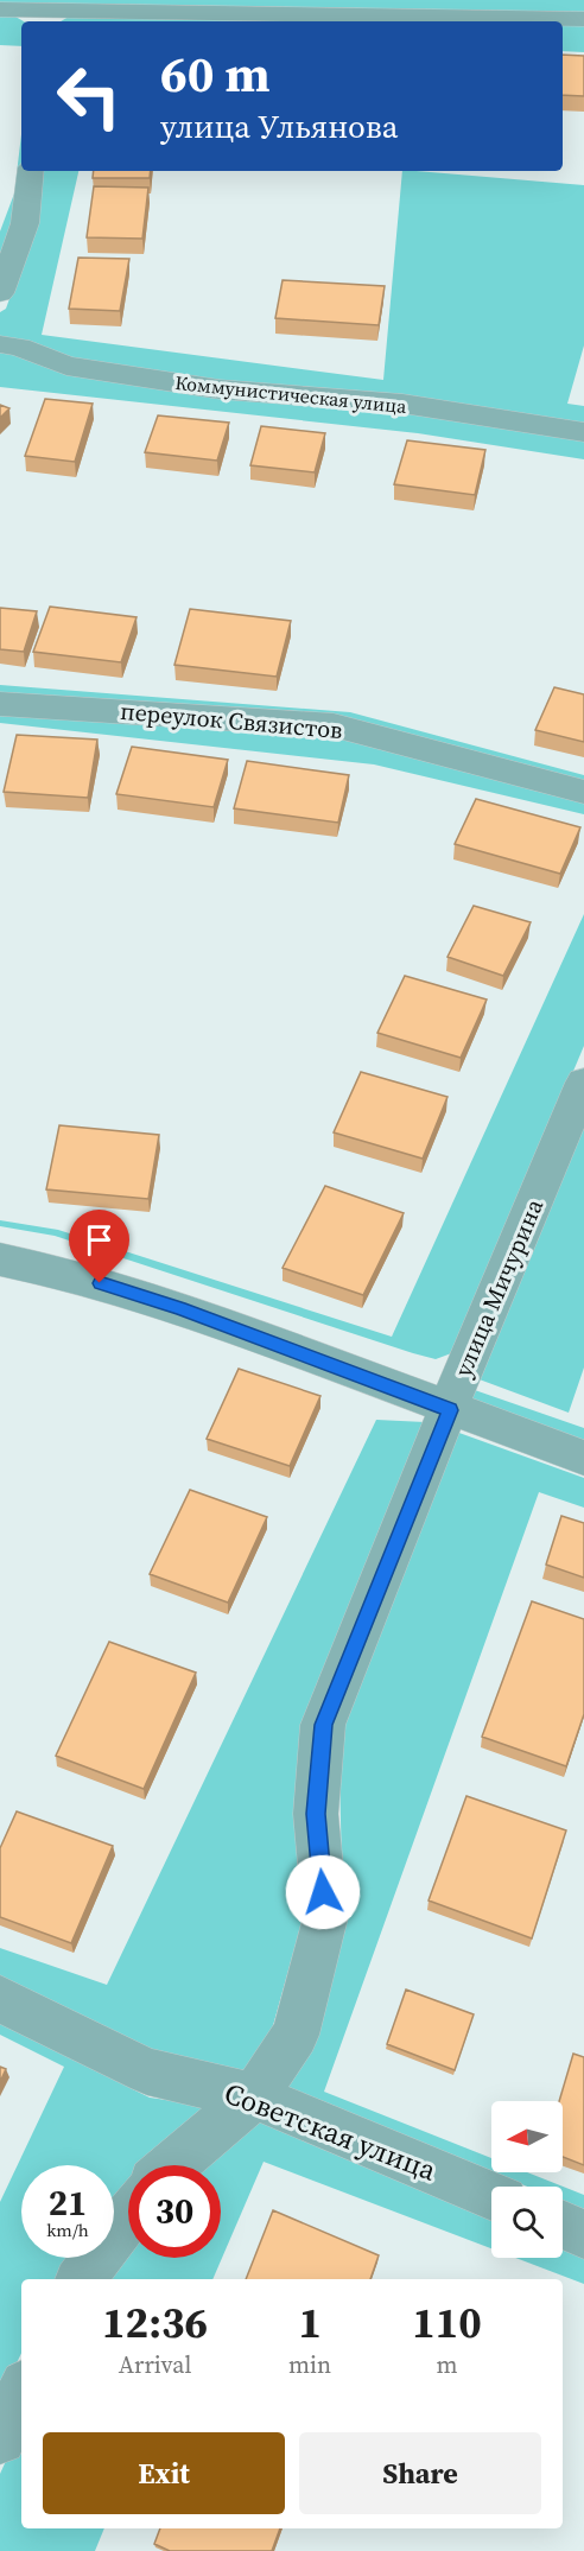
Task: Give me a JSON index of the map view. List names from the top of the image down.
{
  "streets": {
    "street": [
      "Коммунистическая улица",
      "переулок Связистов",
      "улица Мичурина",
      "Советская улица"
    ]
  },
  "crossings": [
    ["улица Мичурина", "Советская улица"]
  ],
  "north": "left",
  "page": {
    "turn": ["60 m", "улица Ульянова"],
    "speed": "21 km/h",
    "limit": "30",
    "eta": [
      "12:36",
      "Arrival",
      "1",
      "min",
      "110",
      "m"
    ],
    "buttons": ["Exit", "Share"]
  }
}
